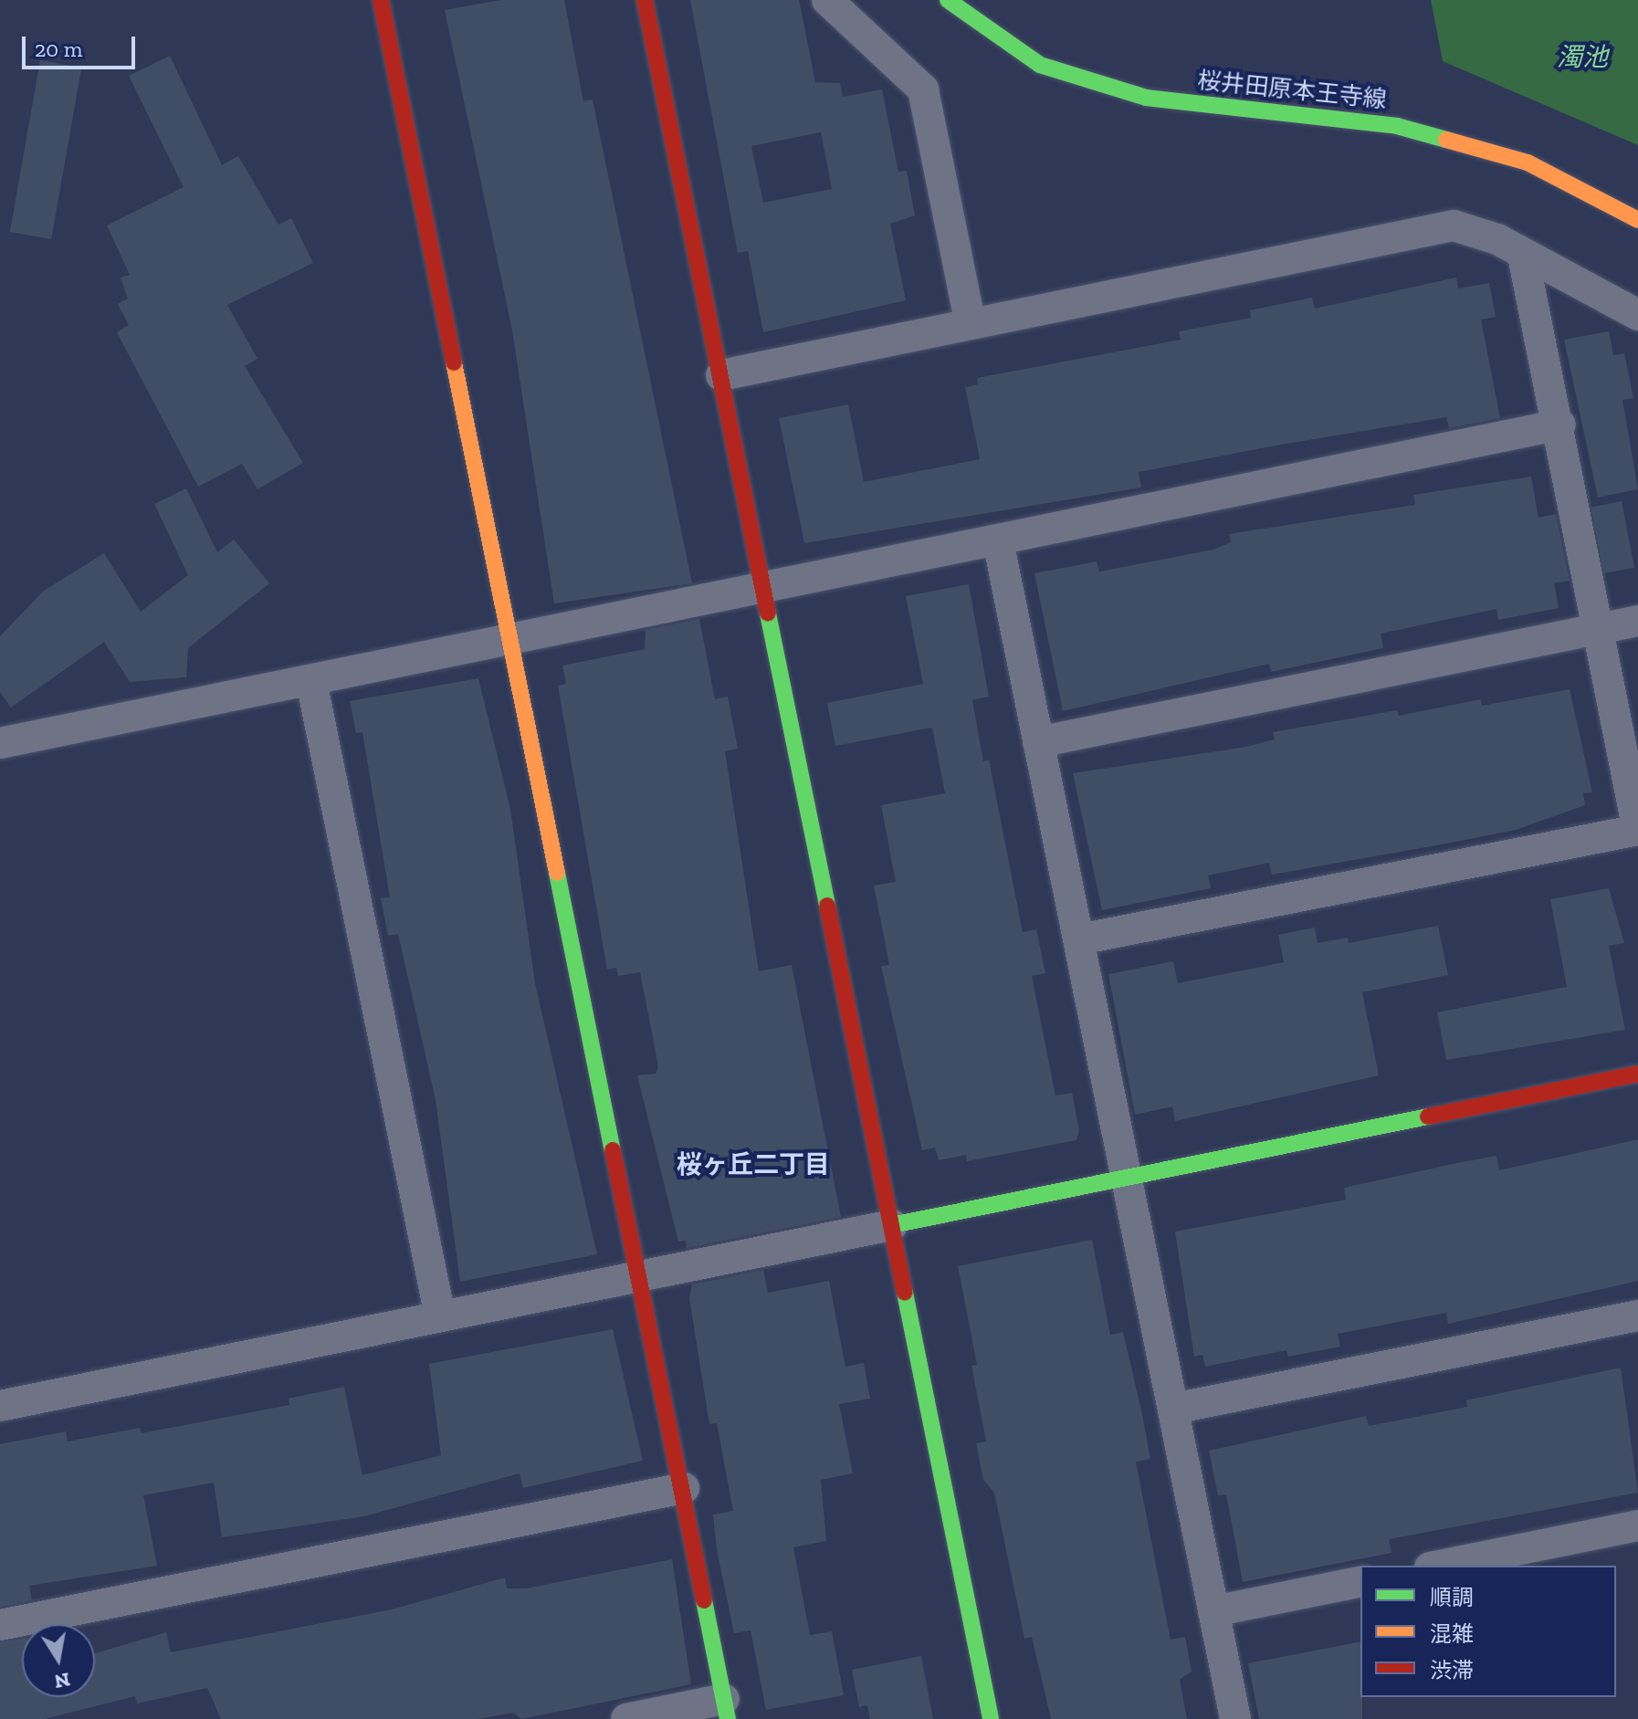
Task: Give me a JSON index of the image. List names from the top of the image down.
{
  "streets": {
    "street": ["桜井田原本王寺線"]
  },
  "districts": ["桜ヶ丘二丁目"],
  "water": ["濁池"],
  "legend": ["順調", "混雑", "渋滞"],
  "scale_bar": "20 m",
  "north": "bottom"
}
